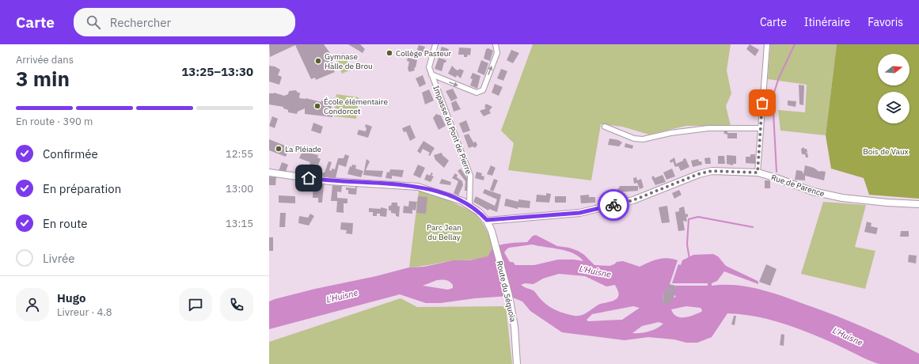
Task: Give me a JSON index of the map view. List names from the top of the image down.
{
  "streets": {
    "street": ["Impasse du Pont de Pierre", "Rue de Parence", "Route du Séquoïa"]
  },
  "crossings": [
    ["Rue de Parence", "Route du Séquoïa"]
  ],
  "water": ["L'Huisne"],
  "parks": ["Bois de Vaux", "Parc Jean du Bellay"],
  "places": [
    "Collège Pasteur",
    "Gymnase Halle de Brou",
    "École élémentaire Condorcet",
    "La Pléiade"
  ],
  "north": "right",
  "page": {
    "header": "Carte",
    "search": "Rechercher",
    "nav": ["Carte", "Itinéraire", "Favoris"],
    "heading": ["3 min", "Arrivée dans", "13:25–13:30"],
    "panel": ["Hugo", "Livreur · 4.8"],
    "bar": "En route · 390 m",
    "list": [
      ["Confirmée", "12:55"],
      ["En préparation", "13:00"],
      ["En route", "13:15"],
      "Livrée"
    ]
  }
}
